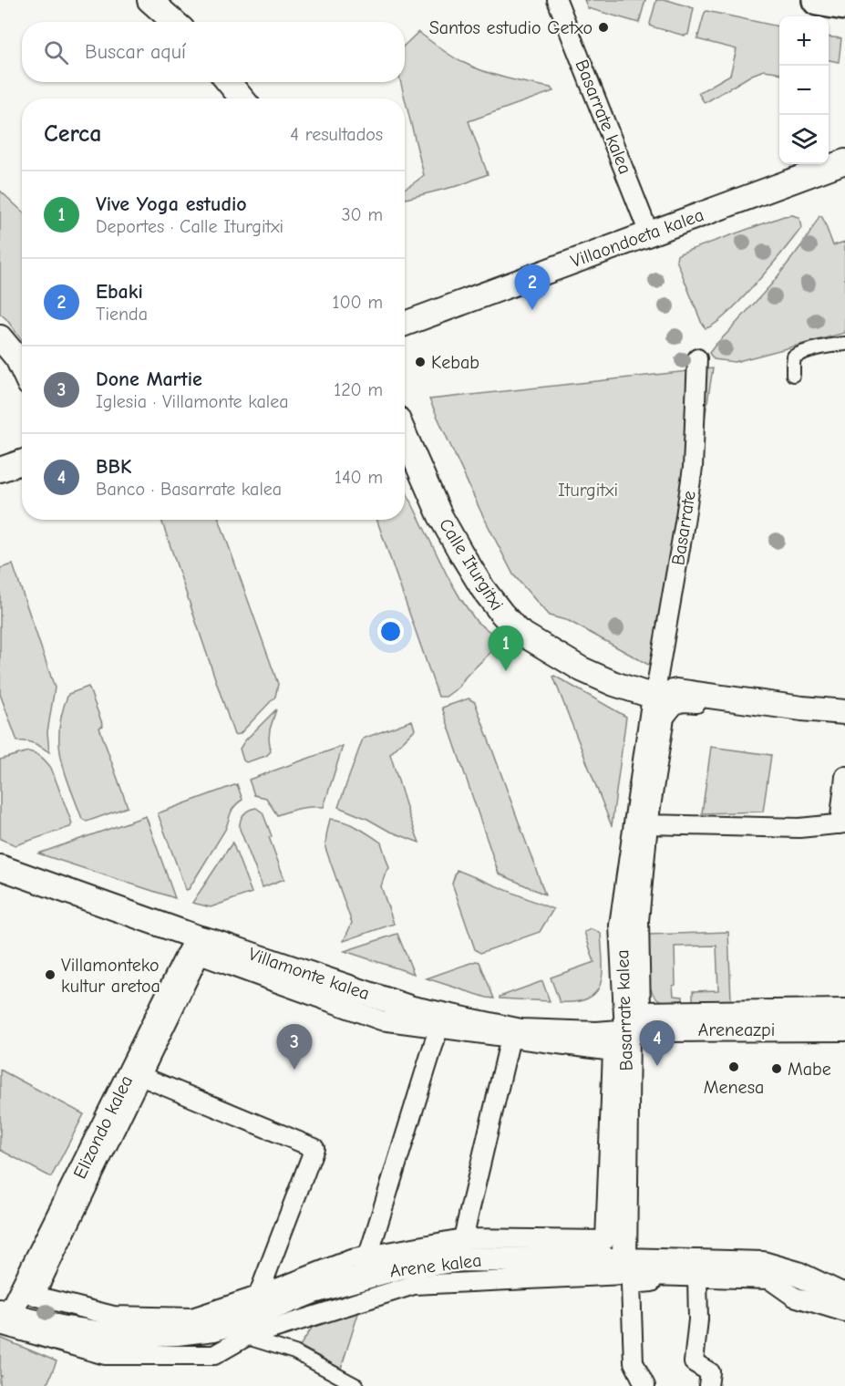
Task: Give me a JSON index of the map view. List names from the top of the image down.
{
  "streets": {
    "street": [
      "Basarrate kalea",
      "Villaondoeta kalea",
      "Basarrate",
      "Calle Iturgitxi",
      "Villamonte kalea",
      "Areneazpi",
      "Elizondo kalea",
      "Arene kalea"
    ]
  },
  "crossings": [
    ["Basarrate kalea", "Villaondoeta kalea"],
    ["Basarrate kalea", "Basarrate"],
    ["Basarrate kalea", "Calle Iturgitxi"],
    ["Basarrate kalea", "Villamonte kalea"],
    ["Basarrate kalea", "Areneazpi"],
    ["Basarrate kalea", "Arene kalea"],
    ["Basarrate", "Calle Iturgitxi"],
    ["Villamonte kalea", "Areneazpi"],
    ["Villamonte kalea", "Elizondo kalea"],
    ["Elizondo kalea", "Arene kalea"]
  ],
  "parks": ["Iturgitxi"],
  "places": [
    "Santos estudio Getxo",
    "Kebab",
    "Villamonteko kultur aretoa",
    "Menesa",
    "Mabe"
  ],
  "page": {
    "map_buttons": ["+", "−"],
    "search": "Buscar aquí",
    "heading": ["Cerca", "4 resultados"],
    "list": [
      {
        "mark": "1",
        "name": "Vive Yoga estudio",
        "note": "Deportes · Calle Iturgitxi",
        "value": "30 m"
      },
      {
        "mark": "2",
        "name": "Ebaki",
        "note": "Tienda",
        "value": "100 m"
      },
      {
        "mark": "3",
        "name": "Done Martie",
        "note": "Iglesia · Villamonte kalea",
        "value": "120 m"
      },
      {
        "mark": "4",
        "name": "BBK",
        "note": "Banco · Basarrate kalea",
        "value": "140 m"
      }
    ],
    "pins": [
      "2",
      "1",
      "4",
      "3"
    ]
  }
}
